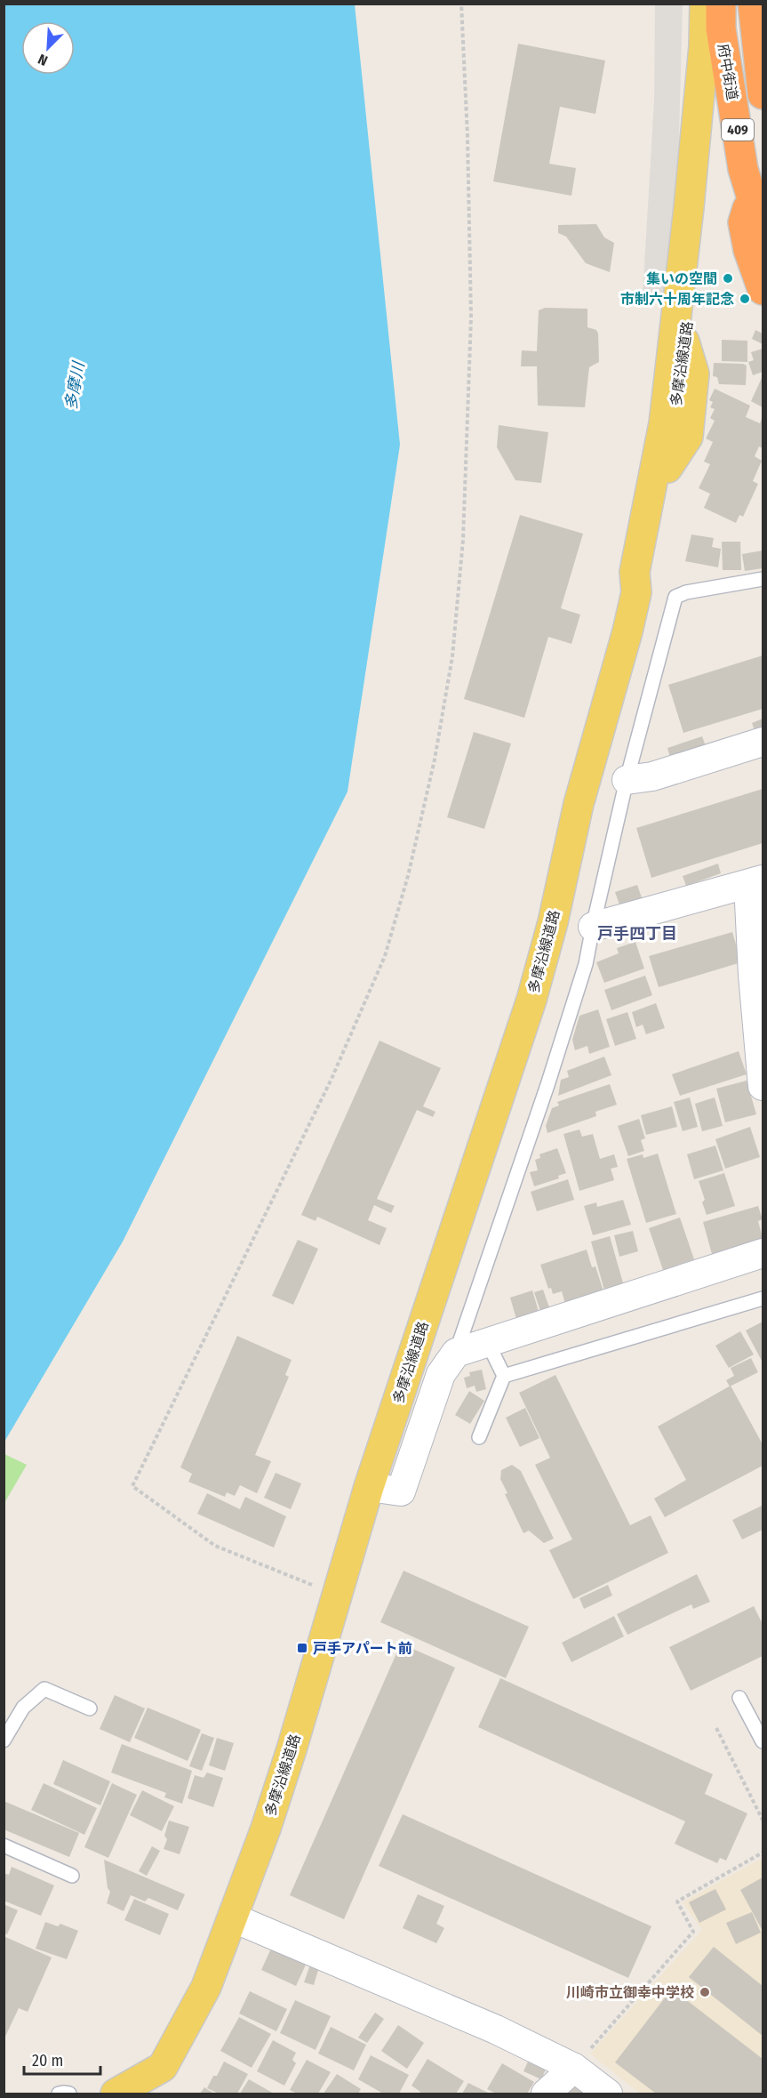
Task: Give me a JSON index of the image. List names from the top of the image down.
{
  "streets": {
    "highway": ["府中街道", "409"],
    "main road": ["多摩沿線道路"]
  },
  "crossings": [
    ["府中街道", "多摩沿線道路"]
  ],
  "districts": ["戸手四丁目"],
  "water": ["多摩川"],
  "places": {
    "other": ["集いの空間", "市制六十周年記念", "川崎市立御幸中学校"],
    "transit": ["戸手アパート前"]
  },
  "scale_bar": "20 m",
  "north": "bottom left"
}
